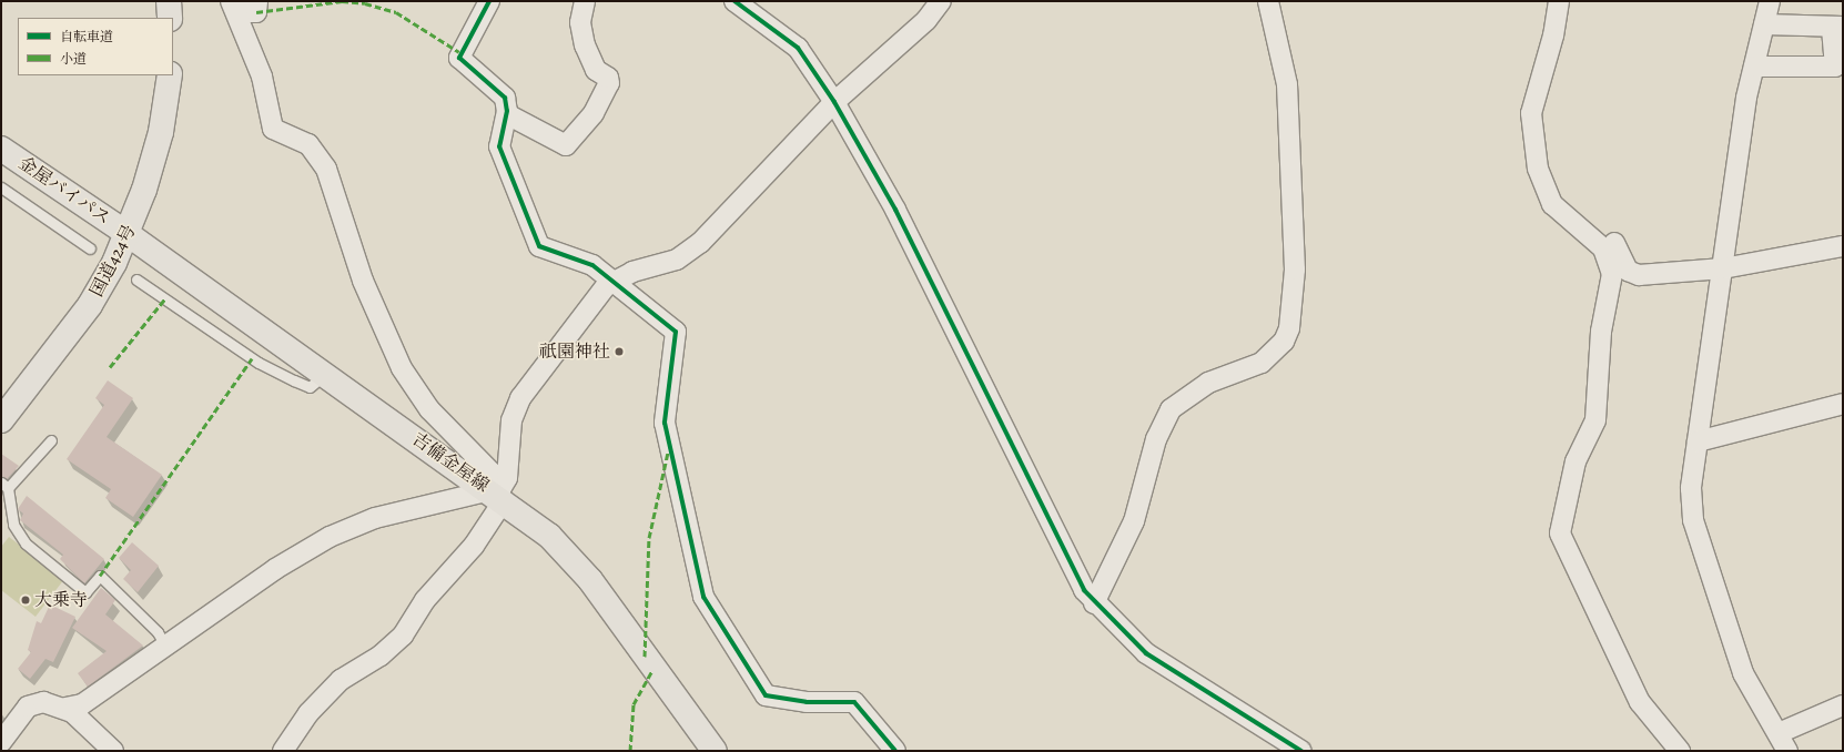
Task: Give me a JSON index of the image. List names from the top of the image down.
{
  "streets": {
    "main road": ["金屋バイパス", "国道424号", "吉備金屋線"]
  },
  "crossings": [
    ["金屋バイパス", "国道424号"],
    ["金屋バイパス", "吉備金屋線"],
    ["国道424号", "吉備金屋線"]
  ],
  "places": ["祇園神社", "大乗寺"],
  "legend": ["自転車道", "小道"]
}
